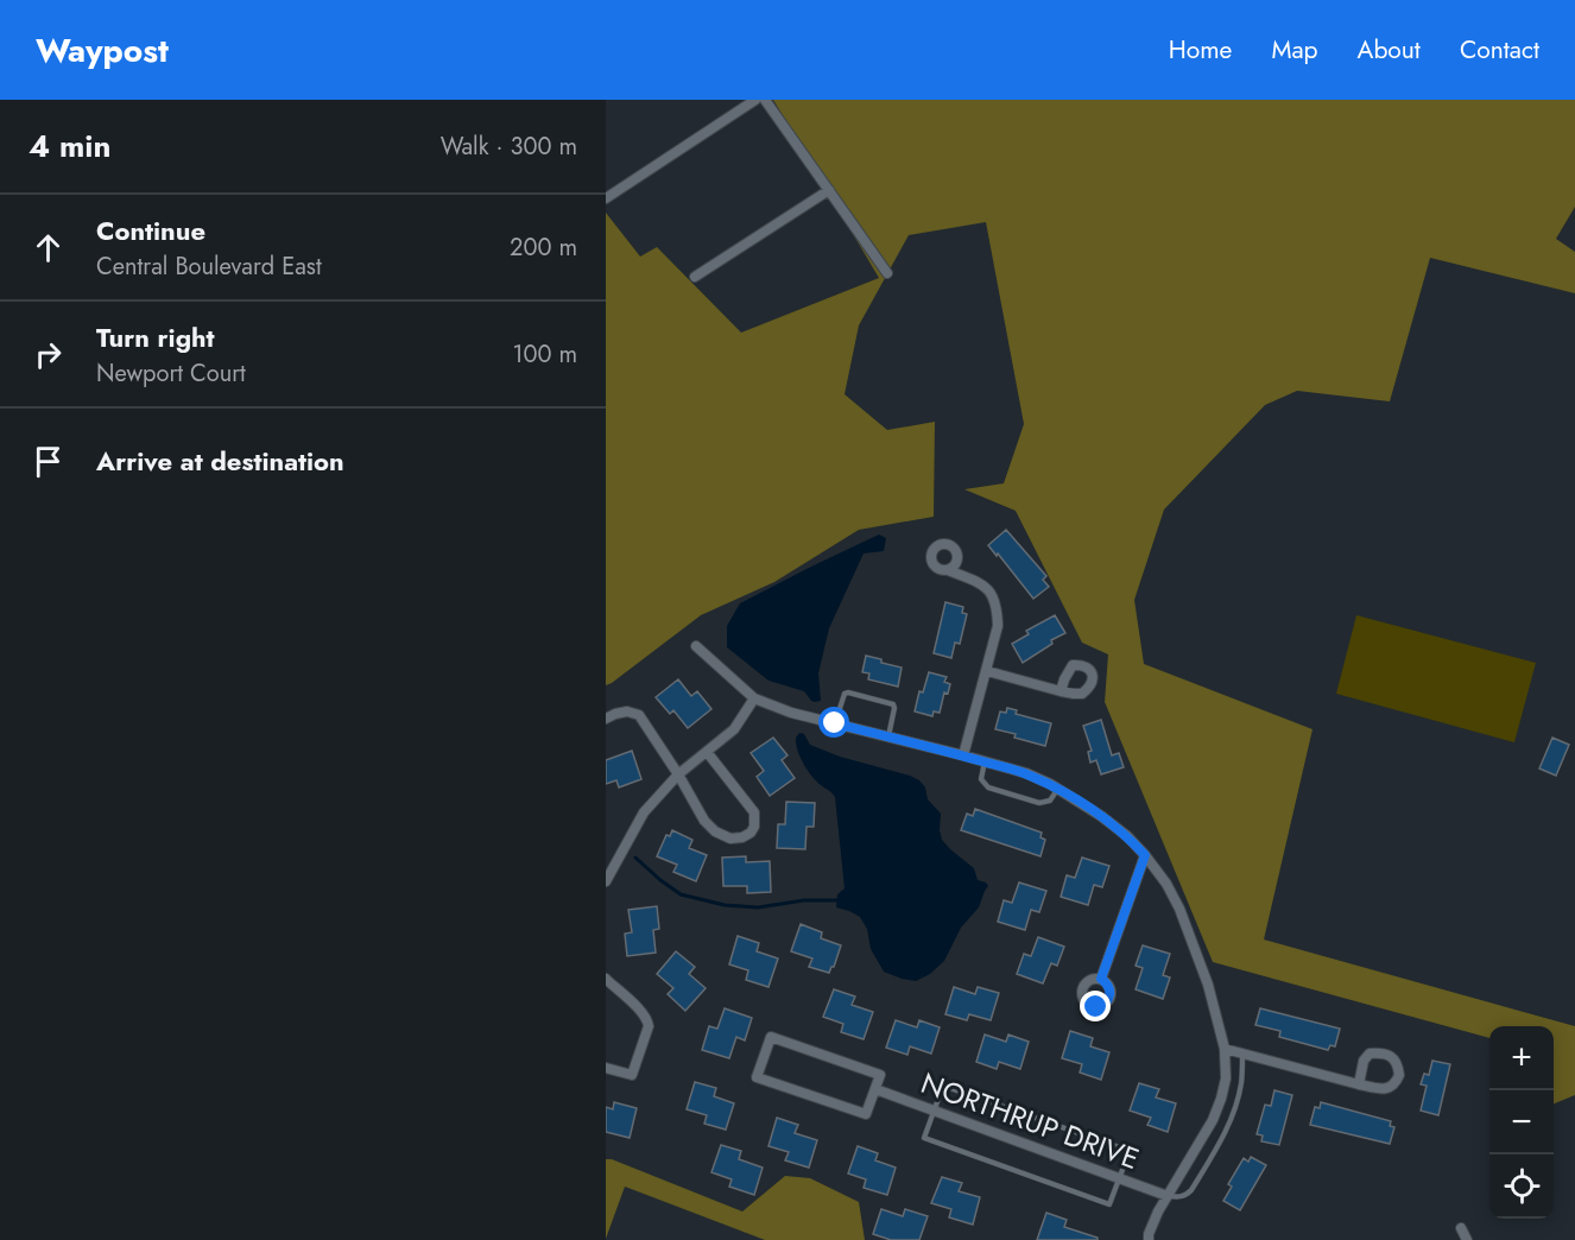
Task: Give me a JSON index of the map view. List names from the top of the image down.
{
  "streets": {
    "street": ["NORTHRUP DRIVE"]
  },
  "page": {
    "header": "Waypost",
    "nav": [
      "Home",
      "Map",
      "About",
      "Contact"
    ],
    "heading": ["4 min", "Walk · 300 m"],
    "list": [
      ["Continue", "Central Boulevard East", "200 m"],
      ["Turn right", "Newport Court", "100 m"],
      "Arrive at destination"
    ],
    "map_buttons": ["+", "−"]
  }
}
